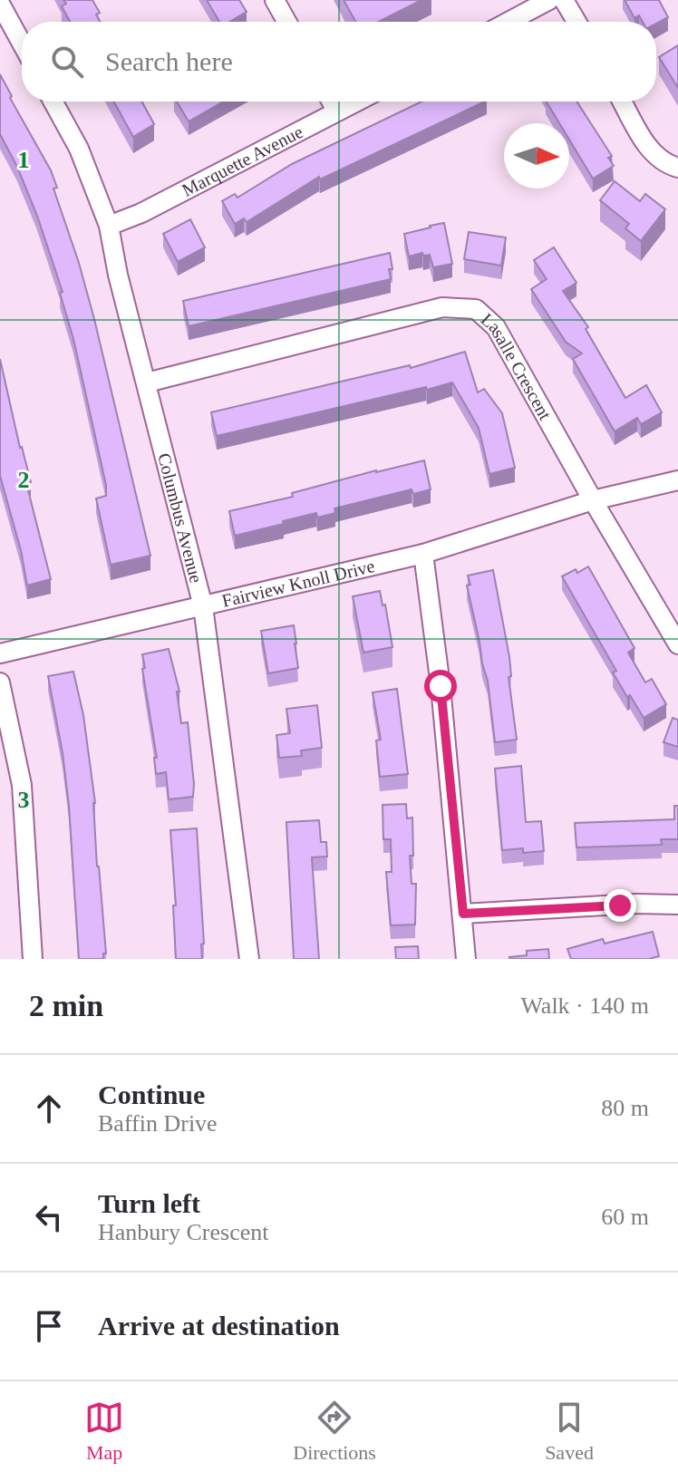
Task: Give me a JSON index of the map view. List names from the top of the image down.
{
  "streets": {
    "street": [
      "Marquette Avenue",
      "Lasalle Crescent",
      "Columbus Avenue",
      "Fairview Knoll Drive"
    ]
  },
  "crossings": [
    ["Marquette Avenue", "Columbus Avenue"],
    ["Lasalle Crescent", "Columbus Avenue"],
    ["Lasalle Crescent", "Fairview Knoll Drive"],
    ["Columbus Avenue", "Fairview Knoll Drive"]
  ],
  "north": "right",
  "page": {
    "search": "Search here",
    "heading": ["2 min", "Walk · 140 m"],
    "list": [
      ["Continue", "Baffin Drive", "80 m"],
      ["Turn left", "Hanbury Crescent", "60 m"],
      "Arrive at destination"
    ],
    "nav": ["Map", "Directions", "Saved"]
  },
  "grid": {
    "rows": ["1", "2", "3"]
  }
}
